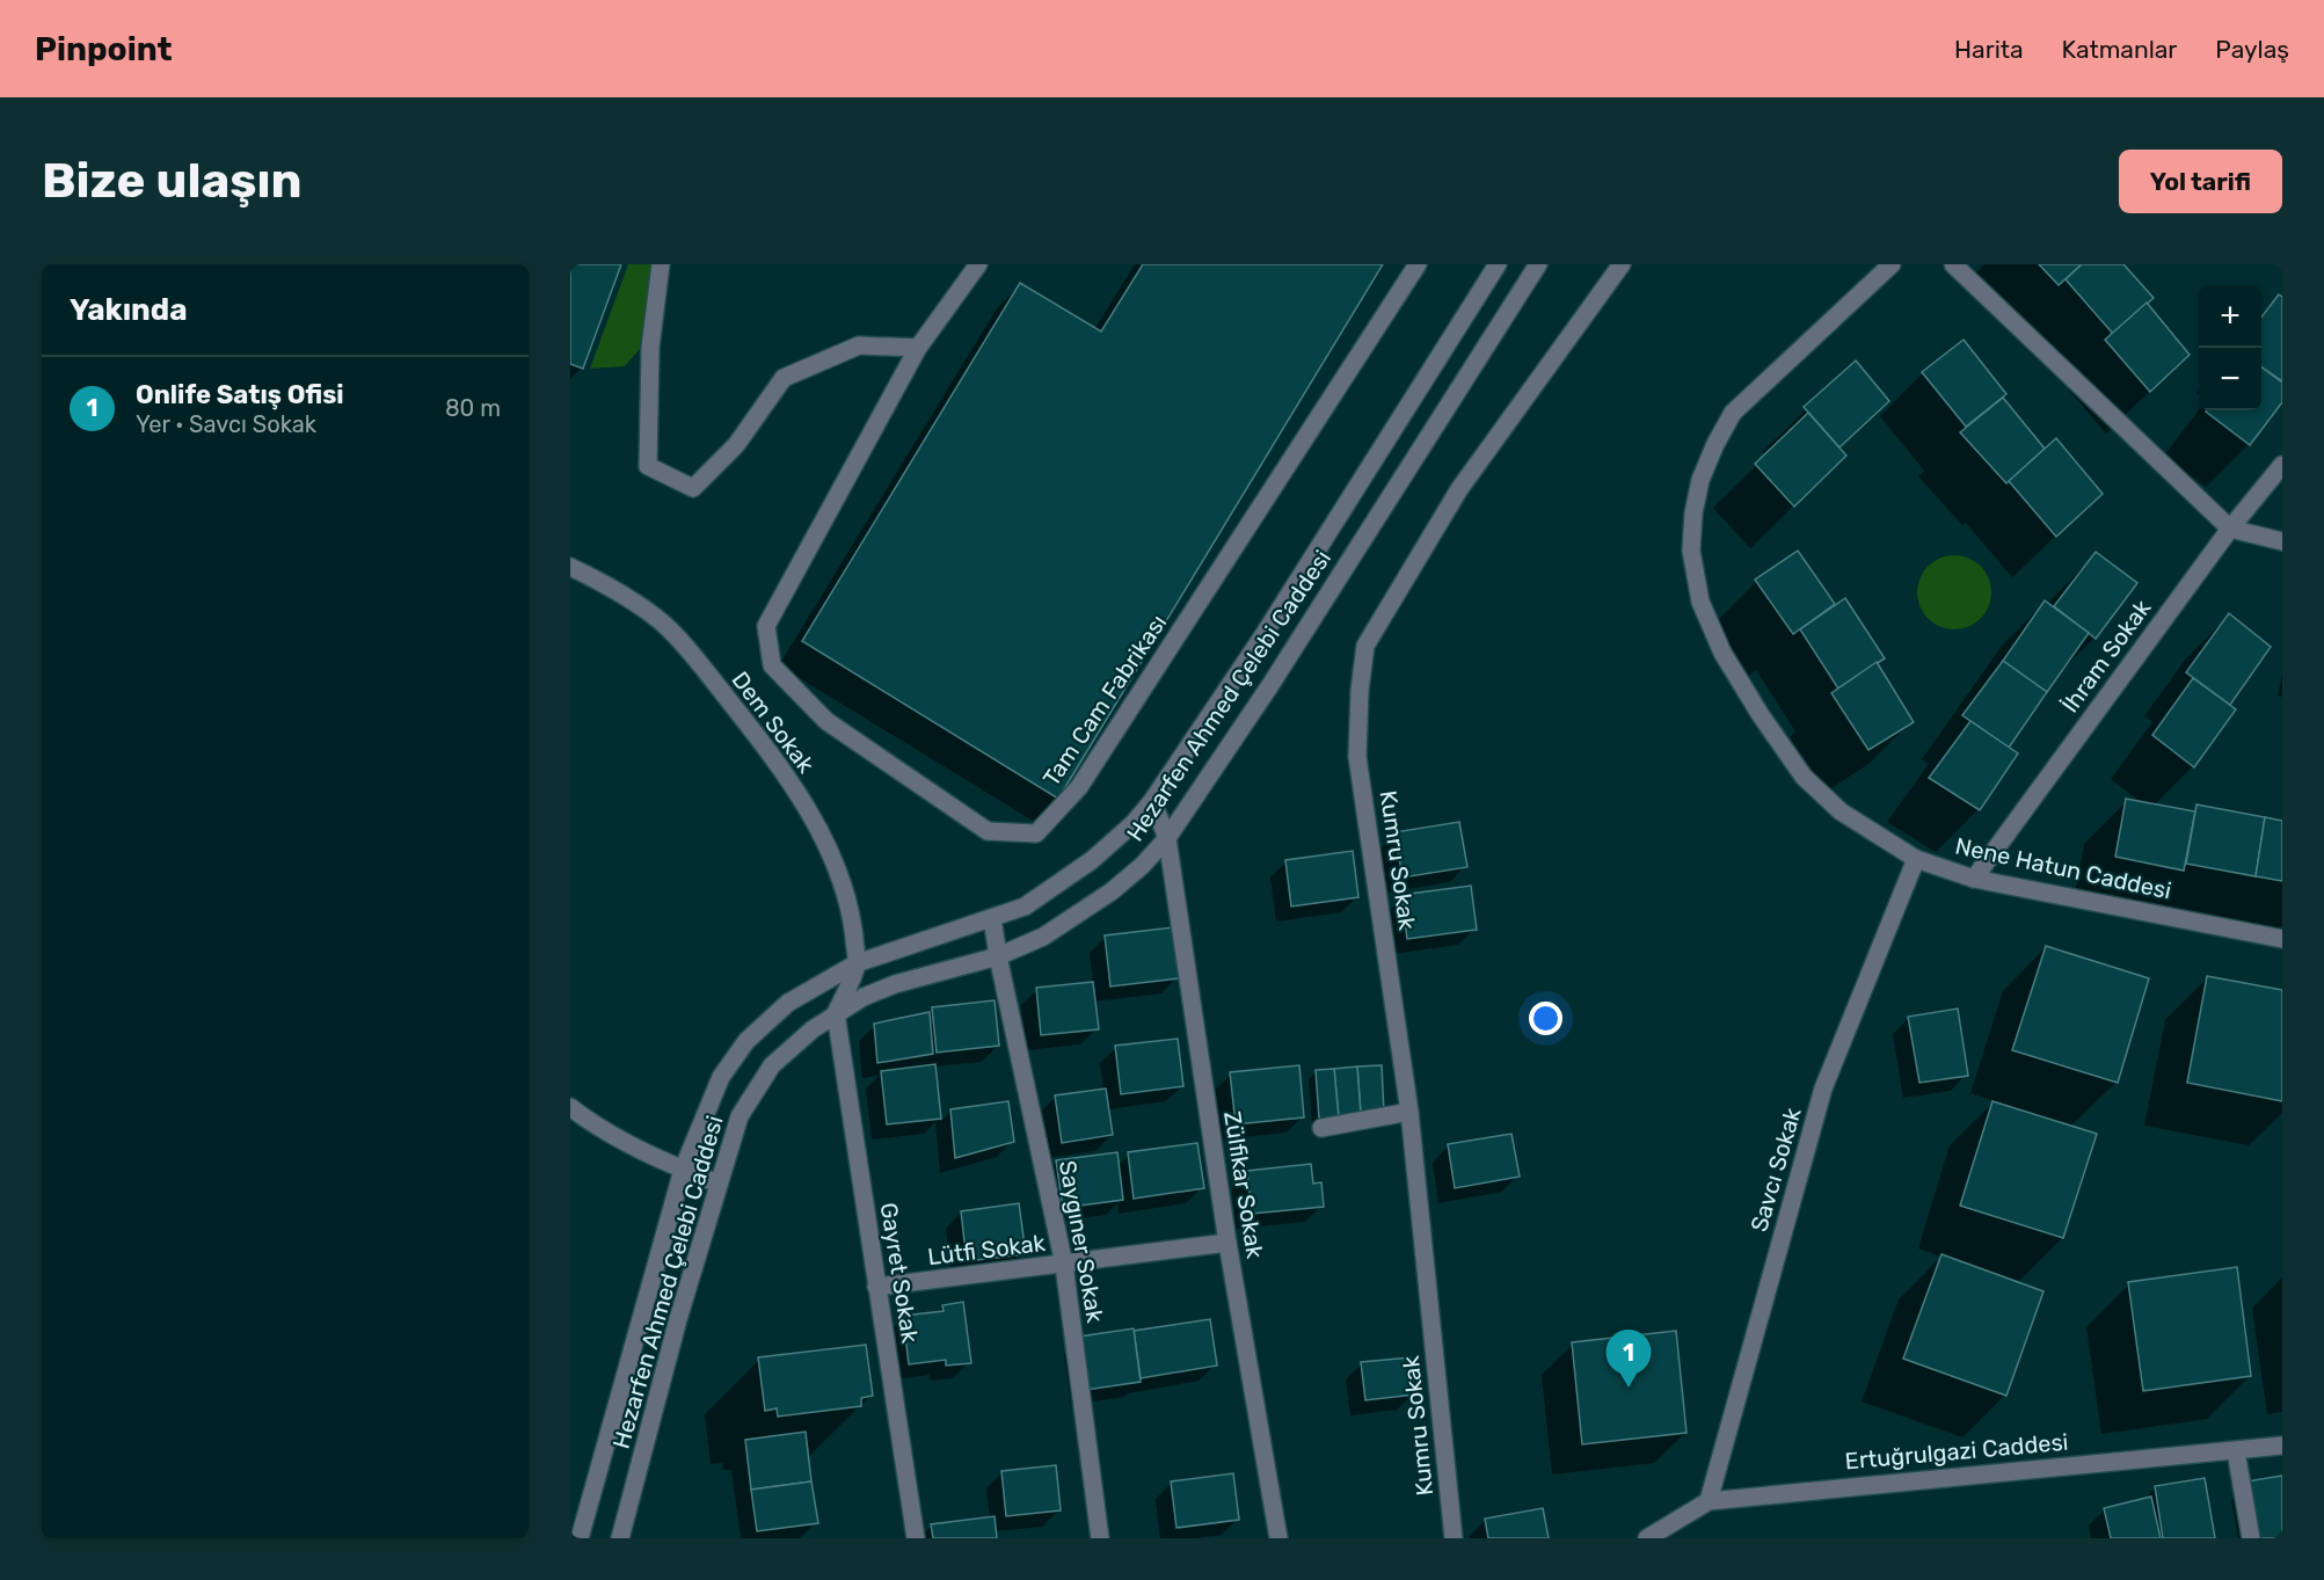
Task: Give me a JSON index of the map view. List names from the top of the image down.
{
  "streets": {
    "street": [
      "İhram Sokak",
      "Hezarfen Ahmed Çelebi Caddesi",
      "Tam Cam Fabrikası",
      "Dem Sokak",
      "Kumru Sokak",
      "Nene Hatun Caddesi",
      "Savcı Sokak",
      "Zülfikar Sokak",
      "Saygıner Sokak",
      "Lütfi Sokak",
      "Gayret Sokak",
      "Ertuğrulgazi Caddesi"
    ]
  },
  "crossings": [
    ["İhram Sokak", "Nene Hatun Caddesi"],
    ["Hezarfen Ahmed Çelebi Caddesi", "Dem Sokak"],
    ["Hezarfen Ahmed Çelebi Caddesi", "Zülfikar Sokak"],
    ["Hezarfen Ahmed Çelebi Caddesi", "Saygıner Sokak"],
    ["Hezarfen Ahmed Çelebi Caddesi", "Gayret Sokak"],
    ["Nene Hatun Caddesi", "Savcı Sokak"],
    ["Savcı Sokak", "Ertuğrulgazi Caddesi"],
    ["Zülfikar Sokak", "Lütfi Sokak"],
    ["Saygıner Sokak", "Lütfi Sokak"],
    ["Lütfi Sokak", "Gayret Sokak"]
  ],
  "page": {
    "header": "Pinpoint",
    "nav": ["Harita", "Katmanlar", "Paylaş"],
    "buttons": "Yol tarifi",
    "title": "Bize ulaşın",
    "heading": "Yakında",
    "map_buttons": ["+", "−"],
    "list": [
      {
        "mark": "1",
        "name": "Onlife Satış Ofisi",
        "note": "Yer · Savcı Sokak",
        "value": "80 m"
      }
    ],
    "pins": "1"
  }
}
